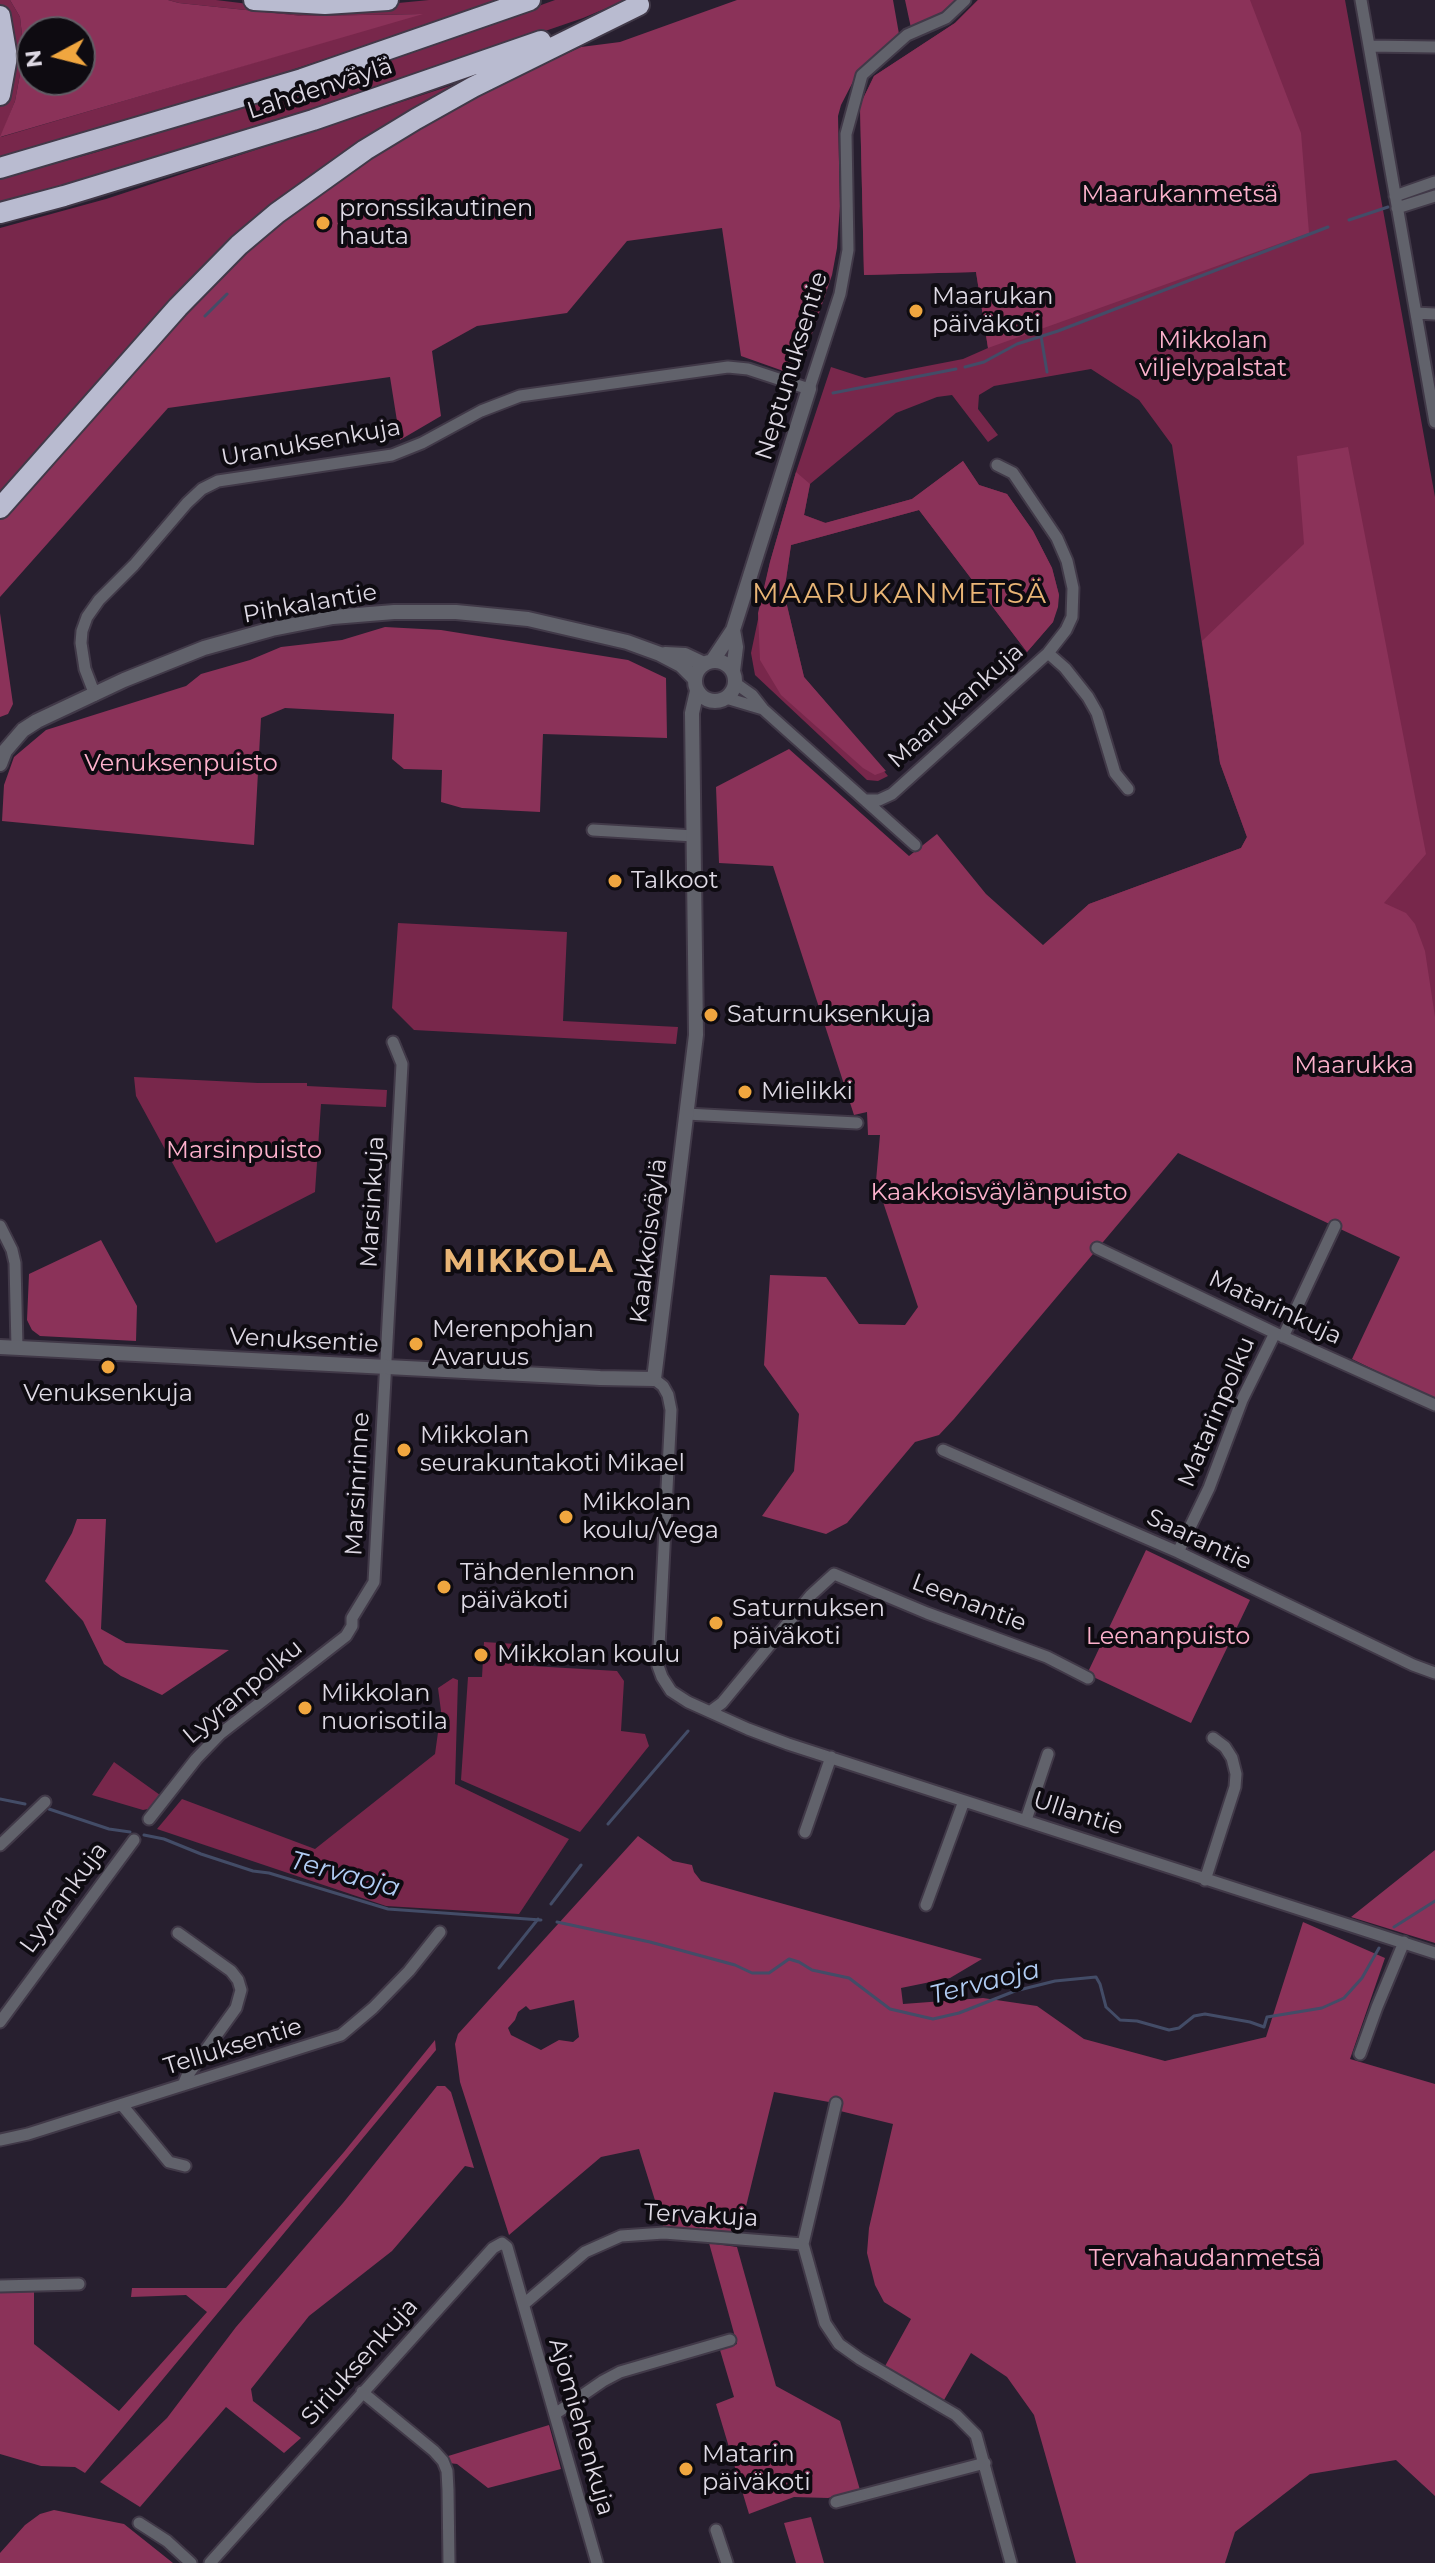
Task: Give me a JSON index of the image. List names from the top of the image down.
{
  "streets": {
    "highway": ["Lahdenväylä"],
    "street": [
      "Neptunuksentie",
      "Uranuksenkuja",
      "Pihkalantie",
      "Maarukankuja",
      "Marsinkuja",
      "Kaakkoisväylä",
      "Matarinkuja",
      "Venuksentie",
      "Matarinpolku",
      "Marsinrinne",
      "Saarantie",
      "Leenantie",
      "Lyyranpolku",
      "Ullantie",
      "Lyyrankuja",
      "Telluksentie",
      "Tervakuja",
      "Siriuksenkuja",
      "Ajomiehenkuja"
    ]
  },
  "crossings": [
    ["Neptunuksentie", "Uranuksenkuja"],
    ["Neptunuksentie", "Pihkalantie"],
    ["Neptunuksentie", "Kaakkoisväylä"],
    ["Uranuksenkuja", "Pihkalantie"],
    ["Pihkalantie", "Kaakkoisväylä"],
    ["Marsinkuja", "Venuksentie"],
    ["Marsinkuja", "Marsinrinne"],
    ["Kaakkoisväylä", "Venuksentie"],
    ["Matarinkuja", "Matarinpolku"],
    ["Venuksentie", "Marsinrinne"],
    ["Matarinpolku", "Saarantie"],
    ["Marsinrinne", "Lyyranpolku"],
    ["Leenantie", "Ullantie"],
    ["Tervakuja", "Siriuksenkuja"],
    ["Tervakuja", "Ajomiehenkuja"],
    ["Siriuksenkuja", "Ajomiehenkuja"]
  ],
  "districts": ["MAARUKANMETSÄ", "MIKKOLA"],
  "water": ["Tervaoja"],
  "parks": [
    "Maarukanmetsä",
    "Mikkolan viljelypalstat",
    "Venuksenpuisto",
    "Maarukka",
    "Marsinpuisto",
    "Kaakkoisväylänpuisto",
    "Leenanpuisto",
    "Tervahaudanmetsä"
  ],
  "places": [
    "pronssikautinen hauta",
    "Maarukan päiväkoti",
    "Talkoot",
    "Saturnuksenkuja",
    "Mielikki",
    "Merenpohjan Avaruus",
    "Venuksenkuja",
    "Mikkolan seurakuntakoti Mikael",
    "Mikkolan koulu/Vega",
    "Tähdenlennon päiväkoti",
    "Saturnuksen päiväkoti",
    "Mikkolan koulu",
    "Mikkolan nuorisotila",
    "Matarin päiväkoti"
  ],
  "north": "left"
}
